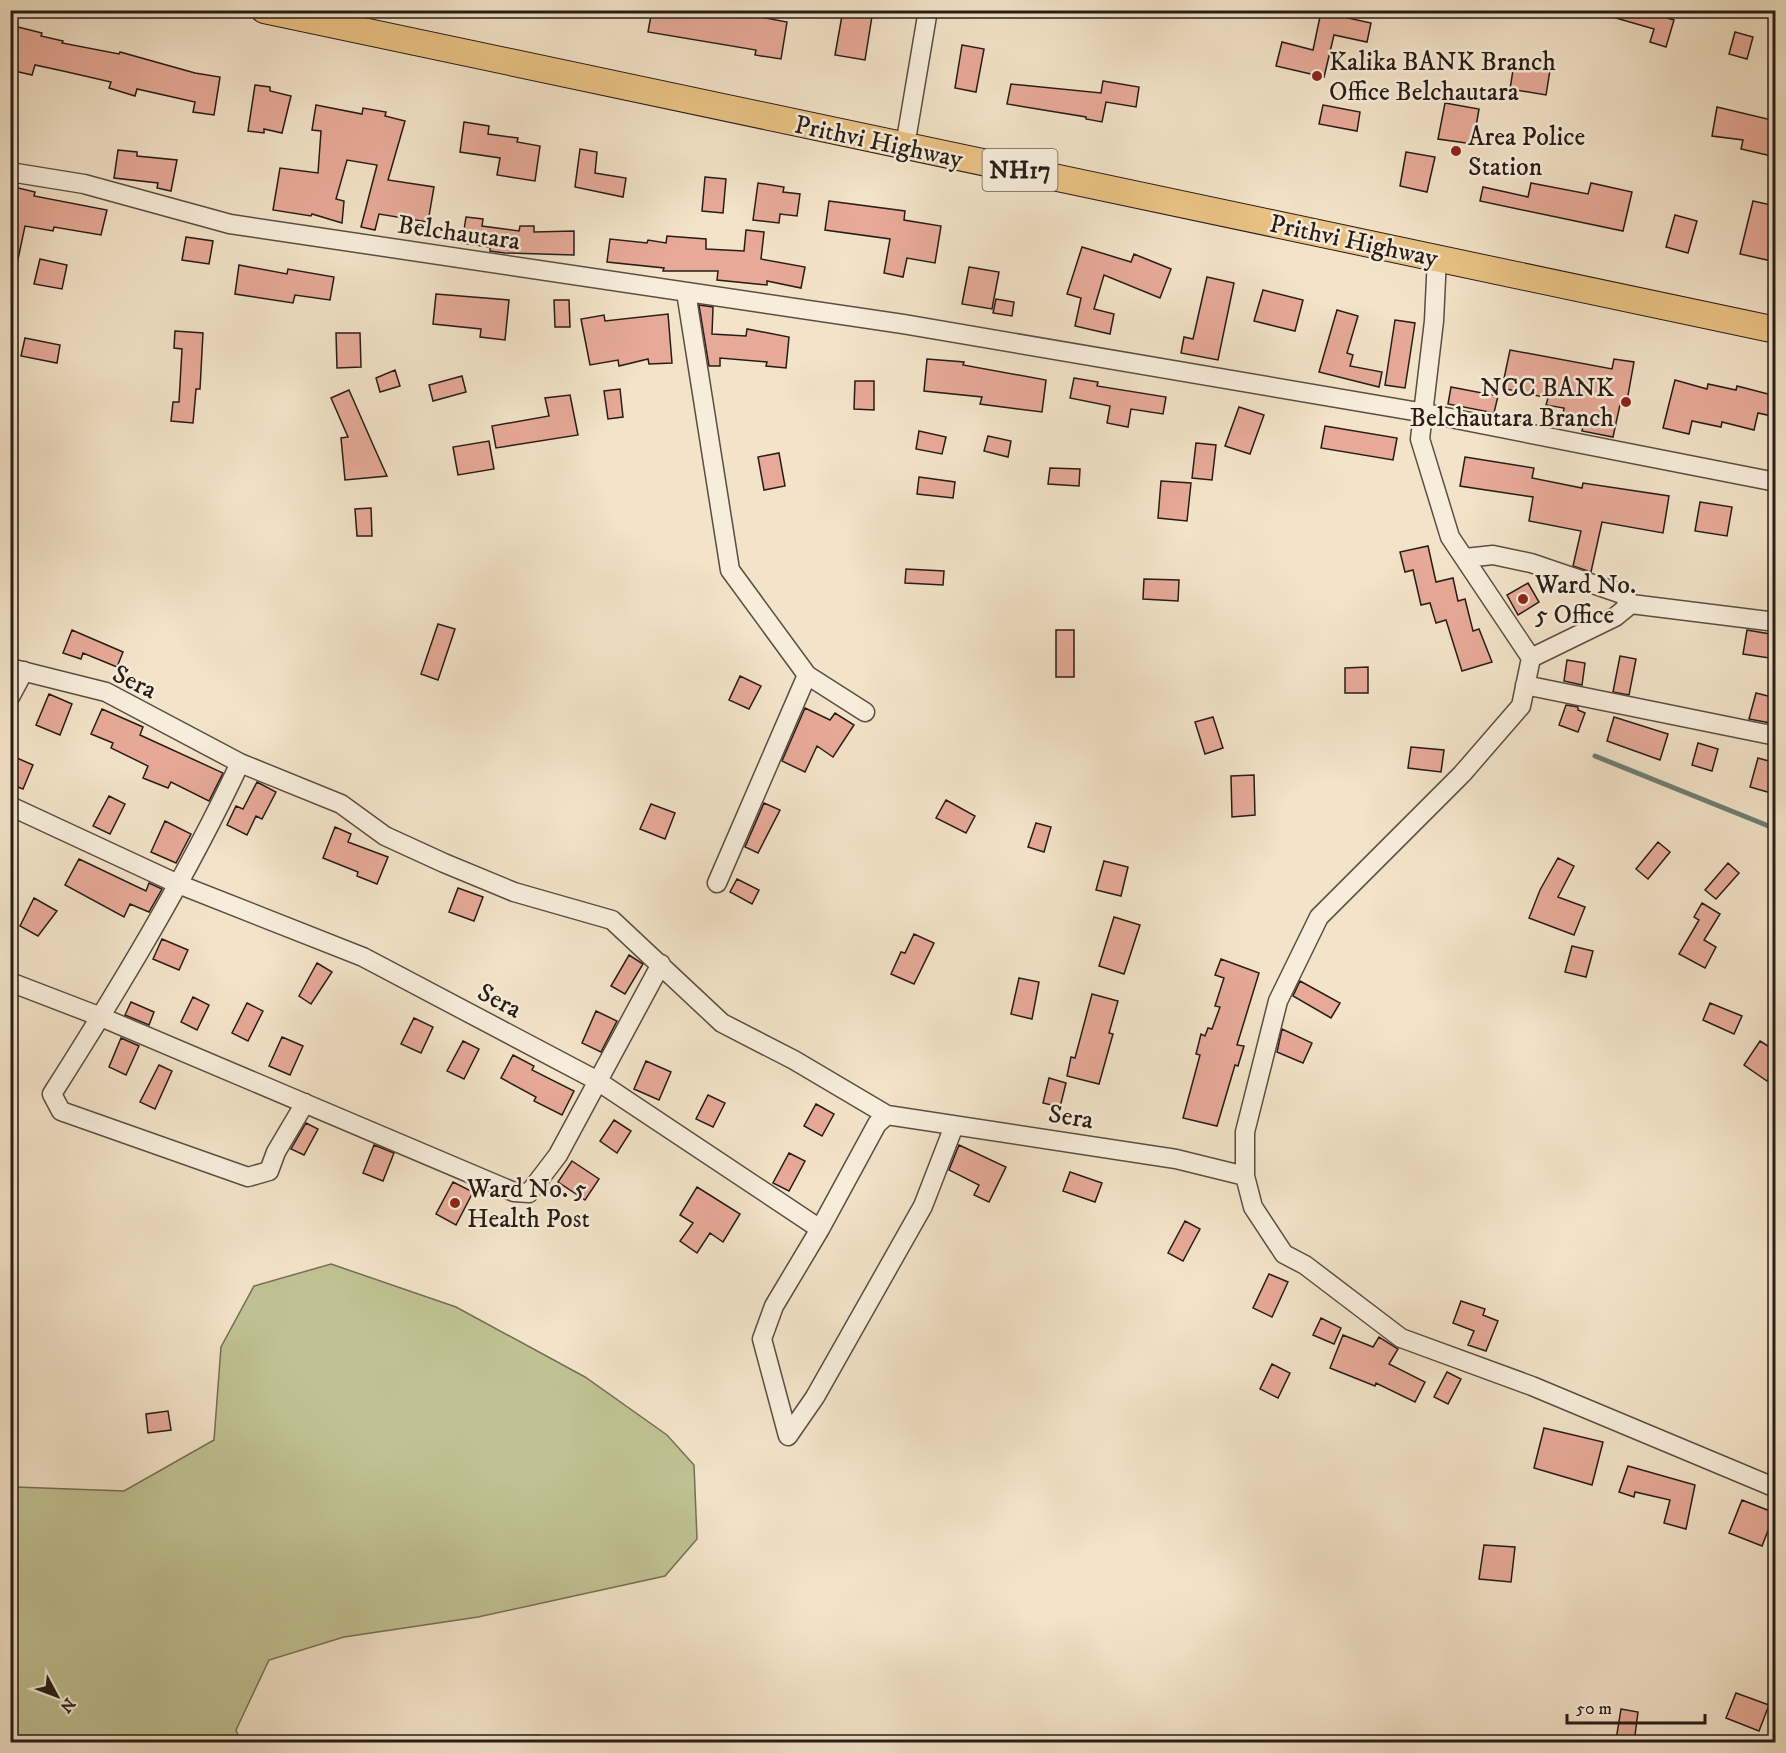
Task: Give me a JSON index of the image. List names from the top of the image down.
{
  "streets": {
    "highway": ["Prithvi Highway", "NH17"],
    "street": ["Belchautara", "Sera"]
  },
  "places": [
    "Kalika BANK Branch Office Belchautara",
    "Area Police Station",
    "NCC BANK Belchautara Branch",
    "Ward No. 5 Office",
    "Ward No. 5 Health Post"
  ],
  "scale_bar": "50 m",
  "north": "bottom right"
}
